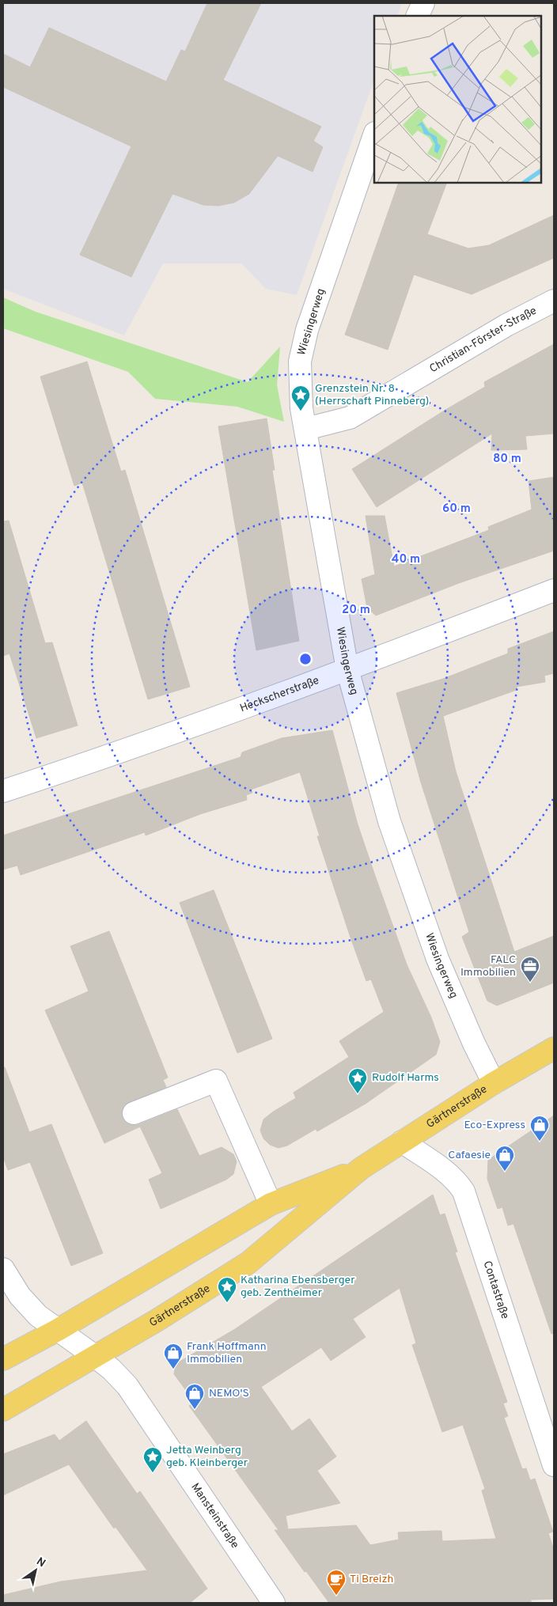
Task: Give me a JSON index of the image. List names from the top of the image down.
{
  "streets": {
    "main road": ["Gärtnerstraße"],
    "street": [
      "Wiesingerweg",
      "Christian-Förster-Straße",
      "Heckscherstraße",
      "Contastraße",
      "Mansteinstraße"
    ]
  },
  "crossings": [
    ["Wiesingerweg", "Christian-Förster-Straße"],
    ["Wiesingerweg", "Heckscherstraße"],
    ["Wiesingerweg", "Gärtnerstraße"],
    ["Gärtnerstraße", "Contastraße"],
    ["Gärtnerstraße", "Mansteinstraße"]
  ],
  "places": {
    "place": [
      "Grenzstein Nr. 8 (Herrschaft Pinneberg)",
      "Rudolf Harms",
      "Katharina Ebensberger geb. Zentheimer",
      "Jetta Weinberg geb. Kleinberger"
    ],
    "office": ["FALC Immobilien"],
    "shop": [
      "Eco-Express",
      "Cafaesie",
      "Frank Hoffmann Immobilien",
      "NEMO'S"
    ],
    "cafe": ["Ti Breizh"]
  },
  "north": "top right",
  "rings": [
    "80 m",
    "60 m",
    "40 m",
    "20 m"
  ]
}
